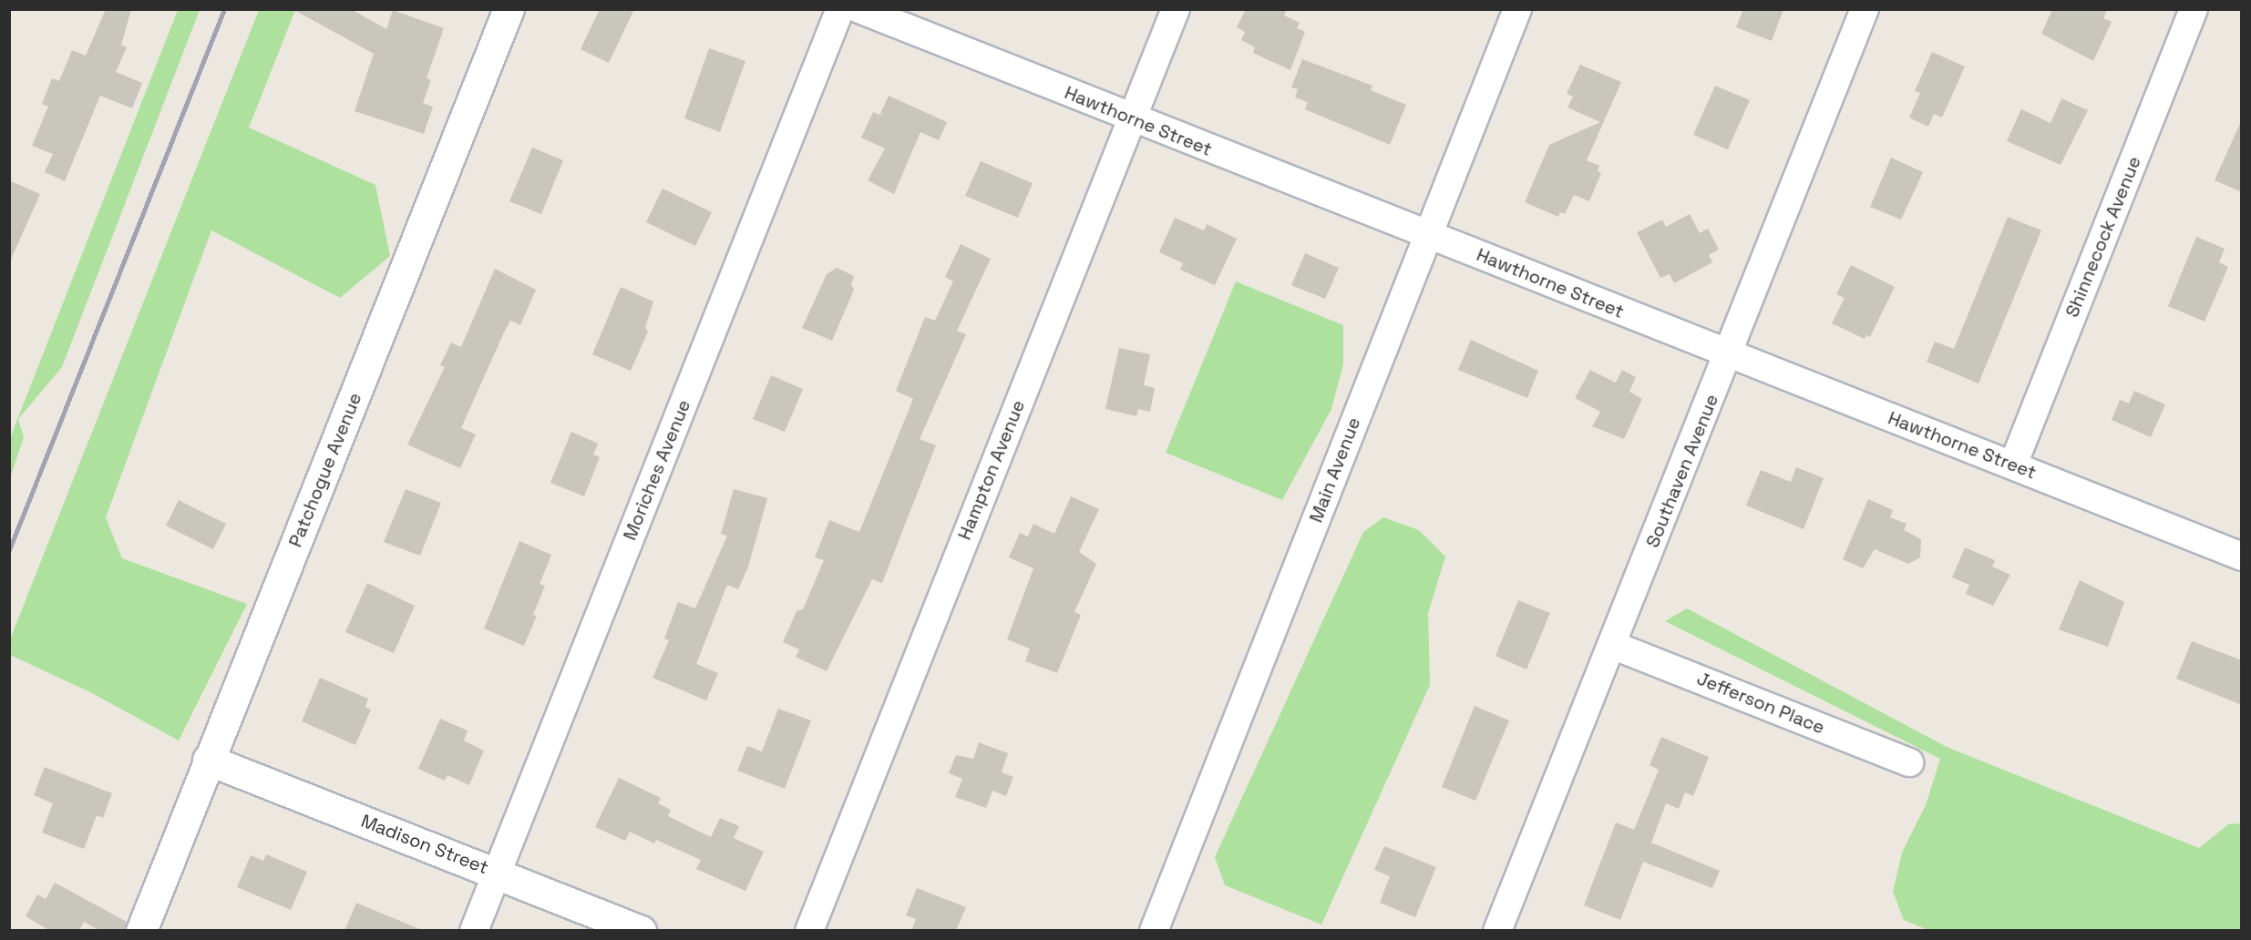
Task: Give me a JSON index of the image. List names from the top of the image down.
{
  "streets": {
    "street": [
      "Hawthorne Street",
      "Shinnecock Avenue",
      "Patchogue Avenue",
      "Moriches Avenue",
      "Hampton Avenue",
      "Main Avenue",
      "Southaven Avenue",
      "Jefferson Place",
      "Madison Street"
    ]
  },
  "crossings": [
    ["Hawthorne Street", "Shinnecock Avenue"],
    ["Hawthorne Street", "Hampton Avenue"],
    ["Hawthorne Street", "Main Avenue"],
    ["Hawthorne Street", "Southaven Avenue"],
    ["Patchogue Avenue", "Madison Street"],
    ["Moriches Avenue", "Madison Street"],
    ["Southaven Avenue", "Jefferson Place"]
  ]
}
